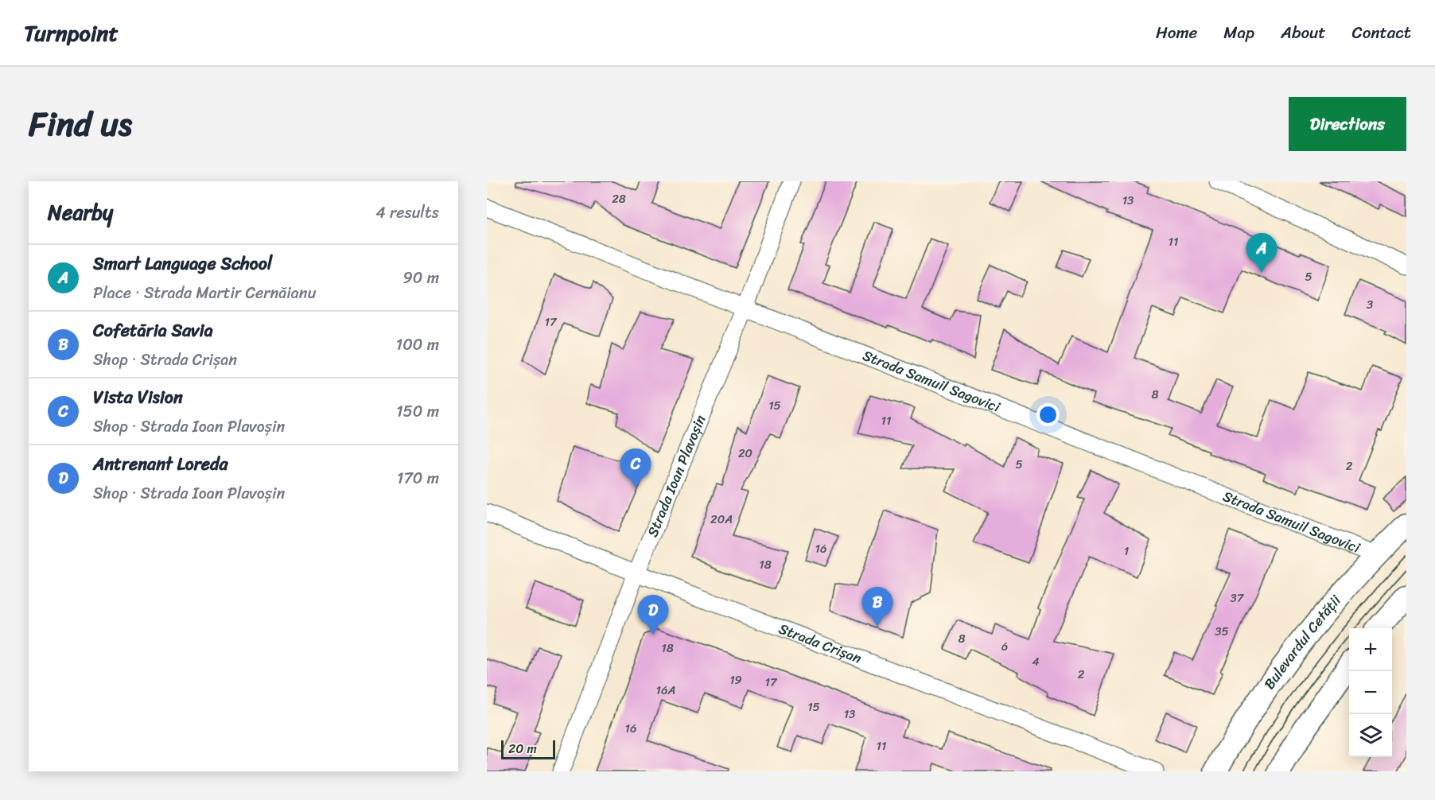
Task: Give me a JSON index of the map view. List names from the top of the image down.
{
  "streets": {
    "main road": ["Bulevardul Cetății"],
    "street": ["Strada Samuil Sagovici", "Strada Ioan Plavoșin", "Strada Crișan"]
  },
  "crossings": [
    ["Strada Samuil Sagovici", "Strada Ioan Plavoșin"],
    ["Strada Samuil Sagovici", "Bulevardul Cetății"],
    ["Strada Ioan Plavoșin", "Strada Crișan"]
  ],
  "house_numbers": [
    "28",
    "13",
    "11",
    "5",
    "3",
    "17",
    "8",
    "15",
    "11",
    "20",
    "5",
    "2",
    "20A",
    "16",
    "1",
    "18",
    "37",
    "35",
    "8",
    "6",
    "18",
    "4",
    "2",
    "19",
    "17",
    "16A",
    "15",
    "13",
    "16",
    "11"
  ],
  "scale_bar": "20 m",
  "page": {
    "header": "Turnpoint",
    "nav": [
      "Home",
      "Map",
      "About",
      "Contact"
    ],
    "title": "Find us",
    "buttons": "Directions",
    "heading": ["Nearby", "4 results"],
    "pins": [
      "A",
      "C",
      "B",
      "D"
    ],
    "list": [
      {
        "mark": "A",
        "name": "Smart Language School",
        "note": "Place · Strada Martir Cernăianu",
        "value": "90 m"
      },
      {
        "mark": "B",
        "name": "Cofetăria Savia",
        "note": "Shop · Strada Crișan",
        "value": "100 m"
      },
      {
        "mark": "C",
        "name": "Vista Vision",
        "note": "Shop · Strada Ioan Plavoșin",
        "value": "150 m"
      },
      {
        "mark": "D",
        "name": "Antrenant Loreda",
        "note": "Shop · Strada Ioan Plavoșin",
        "value": "170 m"
      }
    ],
    "map_buttons": ["+", "−"],
    "scale": "20 m"
  }
}
